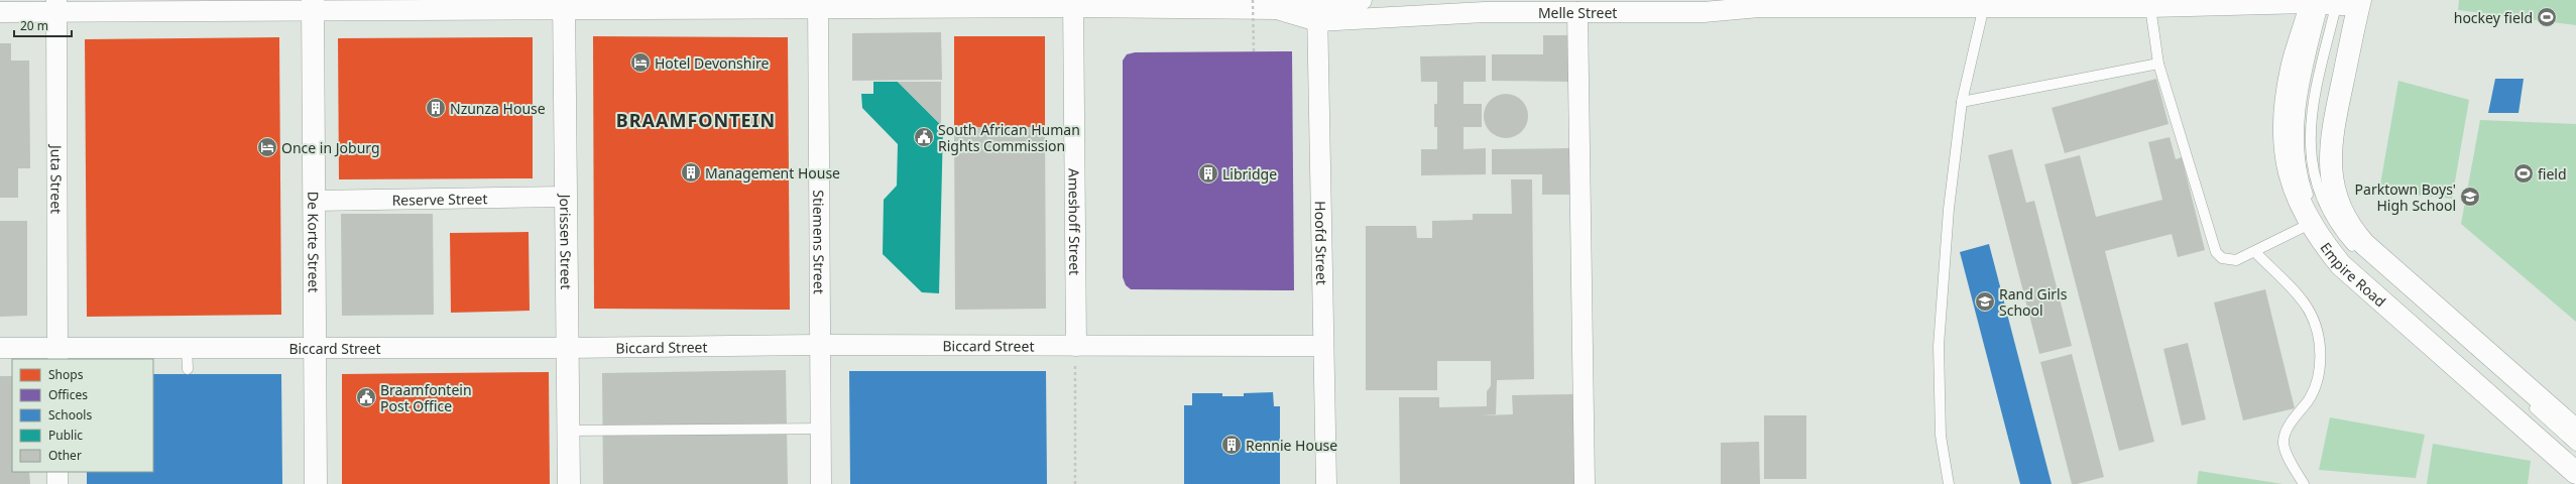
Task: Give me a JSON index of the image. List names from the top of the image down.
{
  "streets": {
    "main road": ["De Korte Street", "Jorissen Street", "Empire Road"],
    "street": [
      "Melle Street",
      "Juta Street",
      "Reserve Street",
      "Ameshoff Street",
      "Stiemens Street",
      "Hoofd Street",
      "Biccard Street"
    ]
  },
  "crossings": [
    ["Melle Street", "Juta Street"],
    ["Melle Street", "Ameshoff Street"],
    ["Melle Street", "De Korte Street"],
    ["Melle Street", "Jorissen Street"],
    ["Melle Street", "Stiemens Street"],
    ["Melle Street", "Hoofd Street"],
    ["Melle Street", "Empire Road"],
    ["Juta Street", "Biccard Street"],
    ["Reserve Street", "De Korte Street"],
    ["Reserve Street", "Jorissen Street"],
    ["Ameshoff Street", "Biccard Street"],
    ["De Korte Street", "Biccard Street"],
    ["Jorissen Street", "Biccard Street"],
    ["Stiemens Street", "Biccard Street"],
    ["Hoofd Street", "Biccard Street"]
  ],
  "districts": ["BRAAMFONTEIN"],
  "places": {
    "sports": ["hockey field", "field"],
    "hotel": ["Hotel Devonshire", "Once in Joburg"],
    "building": [
      "Nzunza House",
      "Management House",
      "Libridge",
      "Rennie House"
    ],
    "public building": ["South African Human Rights Commission", "Braamfontein Post Office"],
    "school or university": ["Parktown Boys' High School", "Rand Girls School"]
  },
  "legend": [
    "Shops",
    "Offices",
    "Schools",
    "Public",
    "Other"
  ],
  "scale_bar": "20 m"
}
